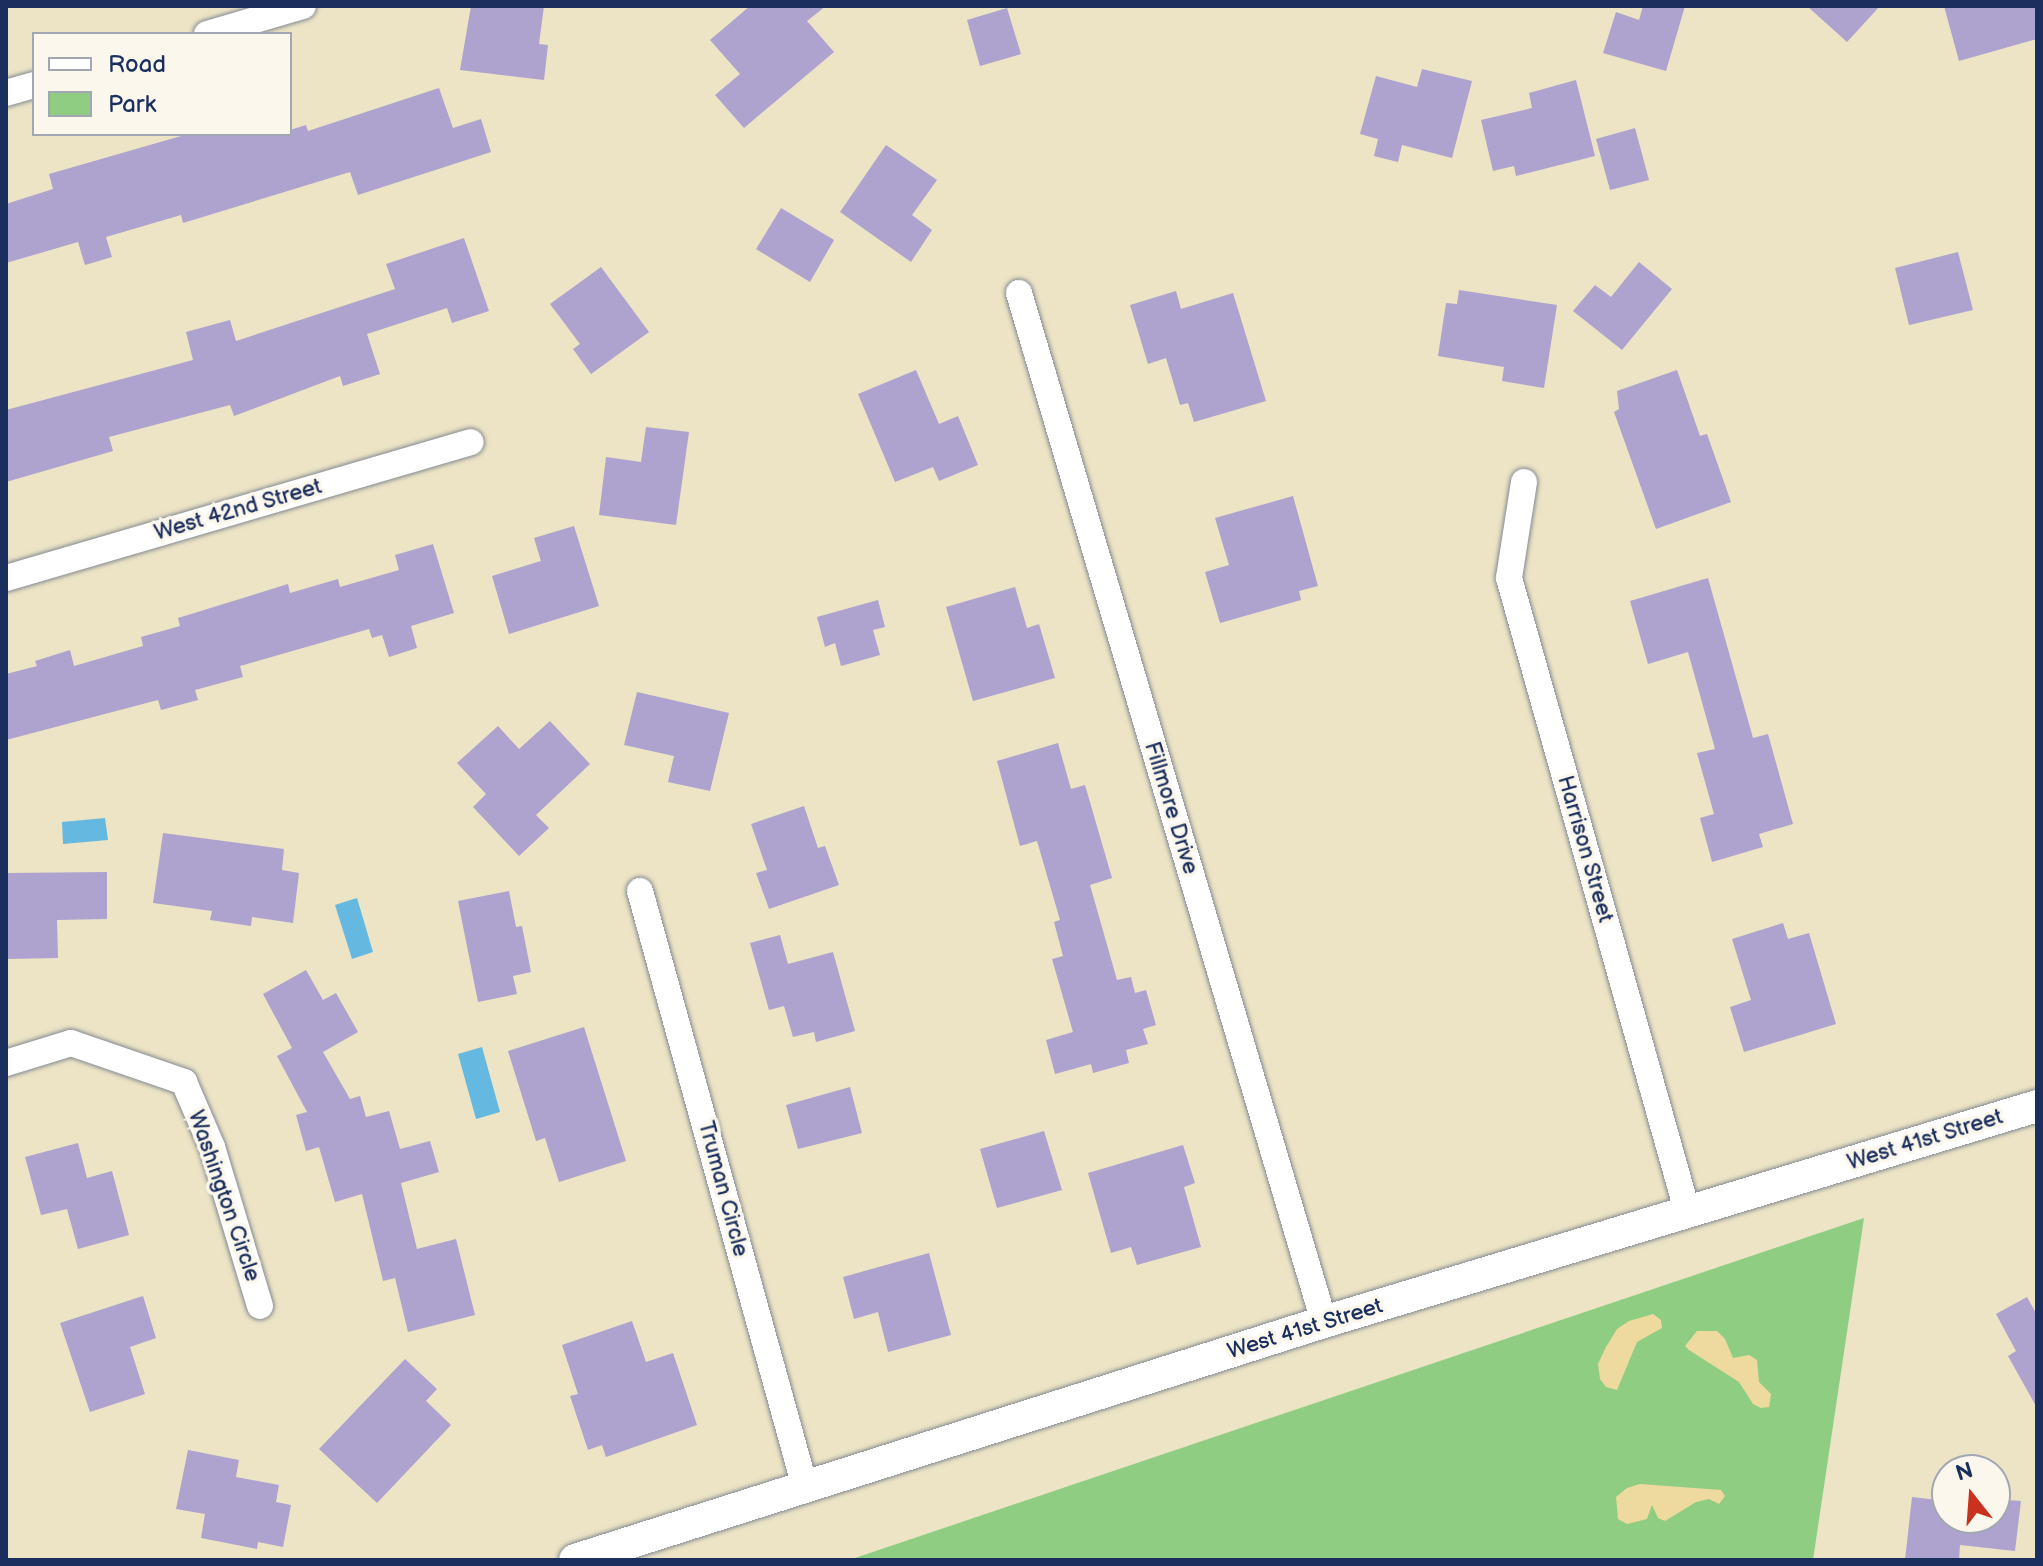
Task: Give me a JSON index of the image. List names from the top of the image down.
{
  "streets": {
    "street": [
      "West 42nd Street",
      "Fillmore Drive",
      "Harrison Street",
      "West 41st Street",
      "Truman Circle",
      "Washington Circle"
    ]
  },
  "crossings": [
    ["Fillmore Drive", "West 41st Street"],
    ["Harrison Street", "West 41st Street"],
    ["West 41st Street", "Truman Circle"]
  ],
  "legend": ["Road", "Park"],
  "north": "top"
}
